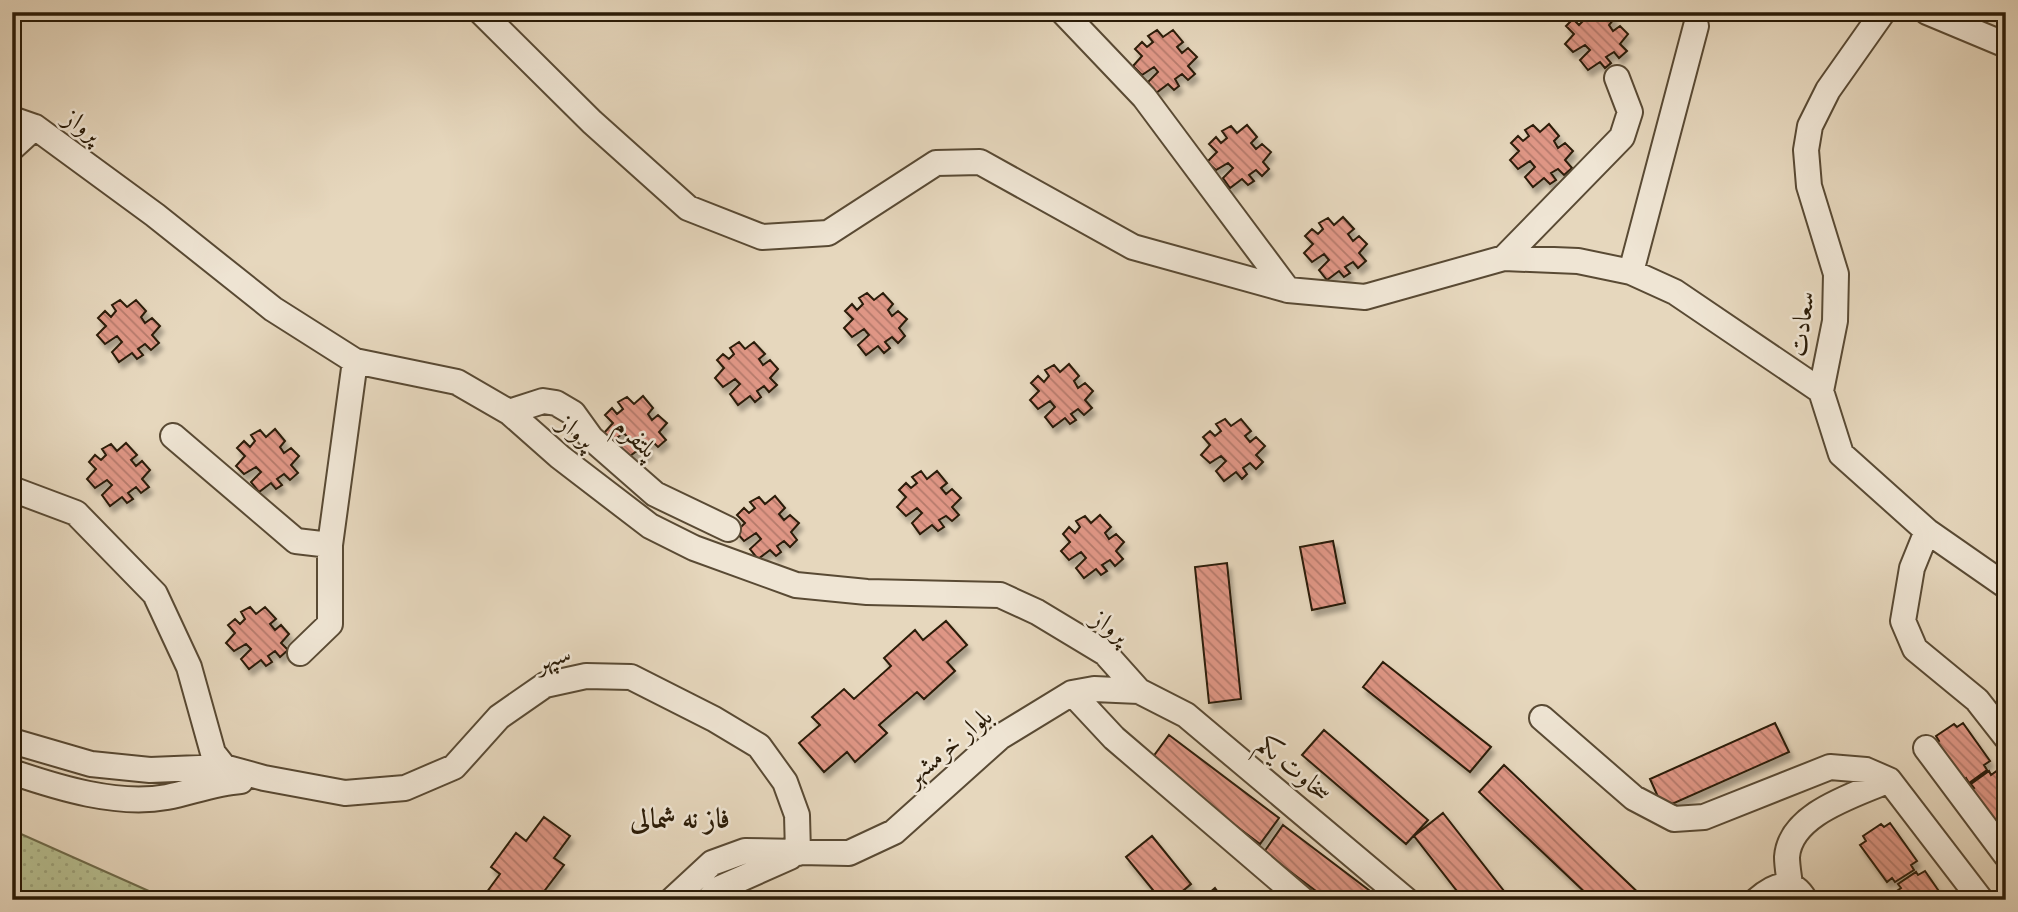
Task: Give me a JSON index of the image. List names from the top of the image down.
{
  "streets": {
    "street": [
      "پرواز",
      "سعادت",
      "پلتفرم",
      "سپهر",
      "بلوار خرمشهر",
      "سخاوت یکم"
    ]
  },
  "crossings": [
    ["پرواز", "پلتفرم"],
    ["پرواز", "بلوار خرمشهر"],
    ["پرواز", "سخاوت یکم"],
    ["سپهر", "بلوار خرمشهر"],
    ["بلوار خرمشهر", "سخاوت یکم"]
  ],
  "districts": ["فاز نه شمالی"]
}
